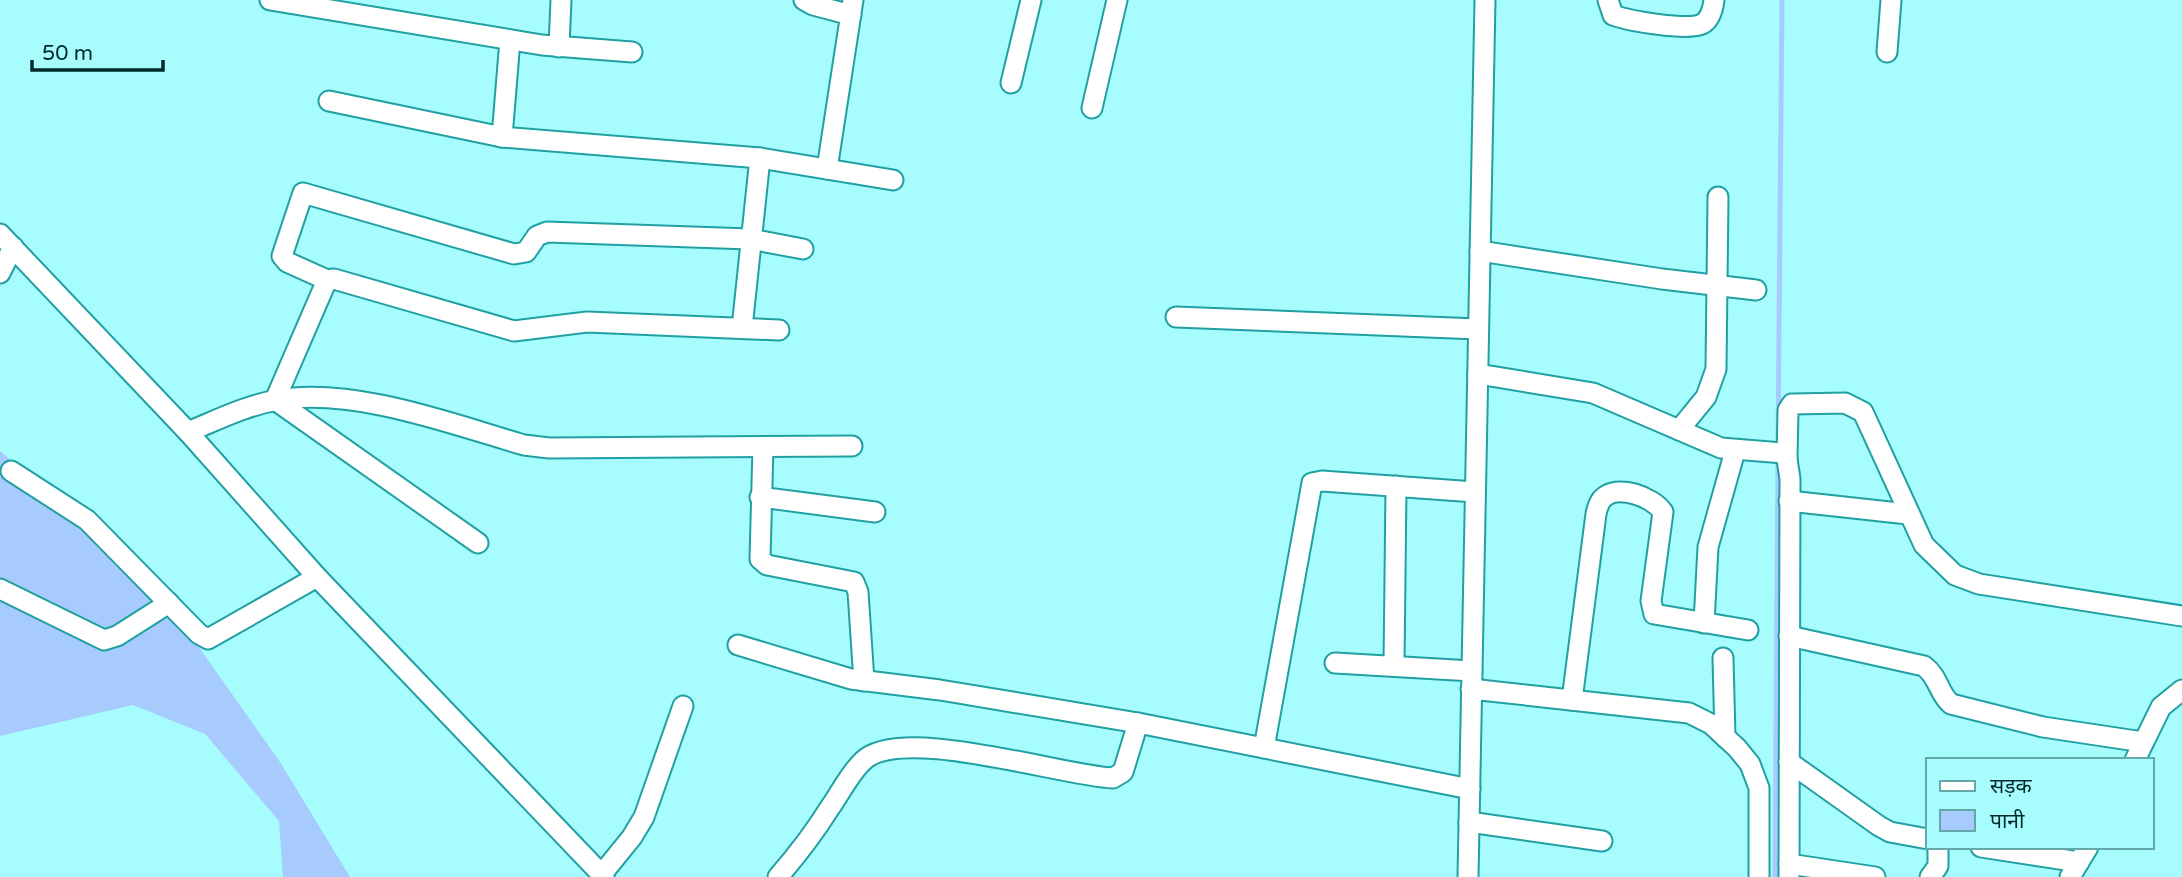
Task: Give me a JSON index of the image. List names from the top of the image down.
{
  "legend": ["सड़क", "पानी"],
  "scale_bar": "50 m"
}
